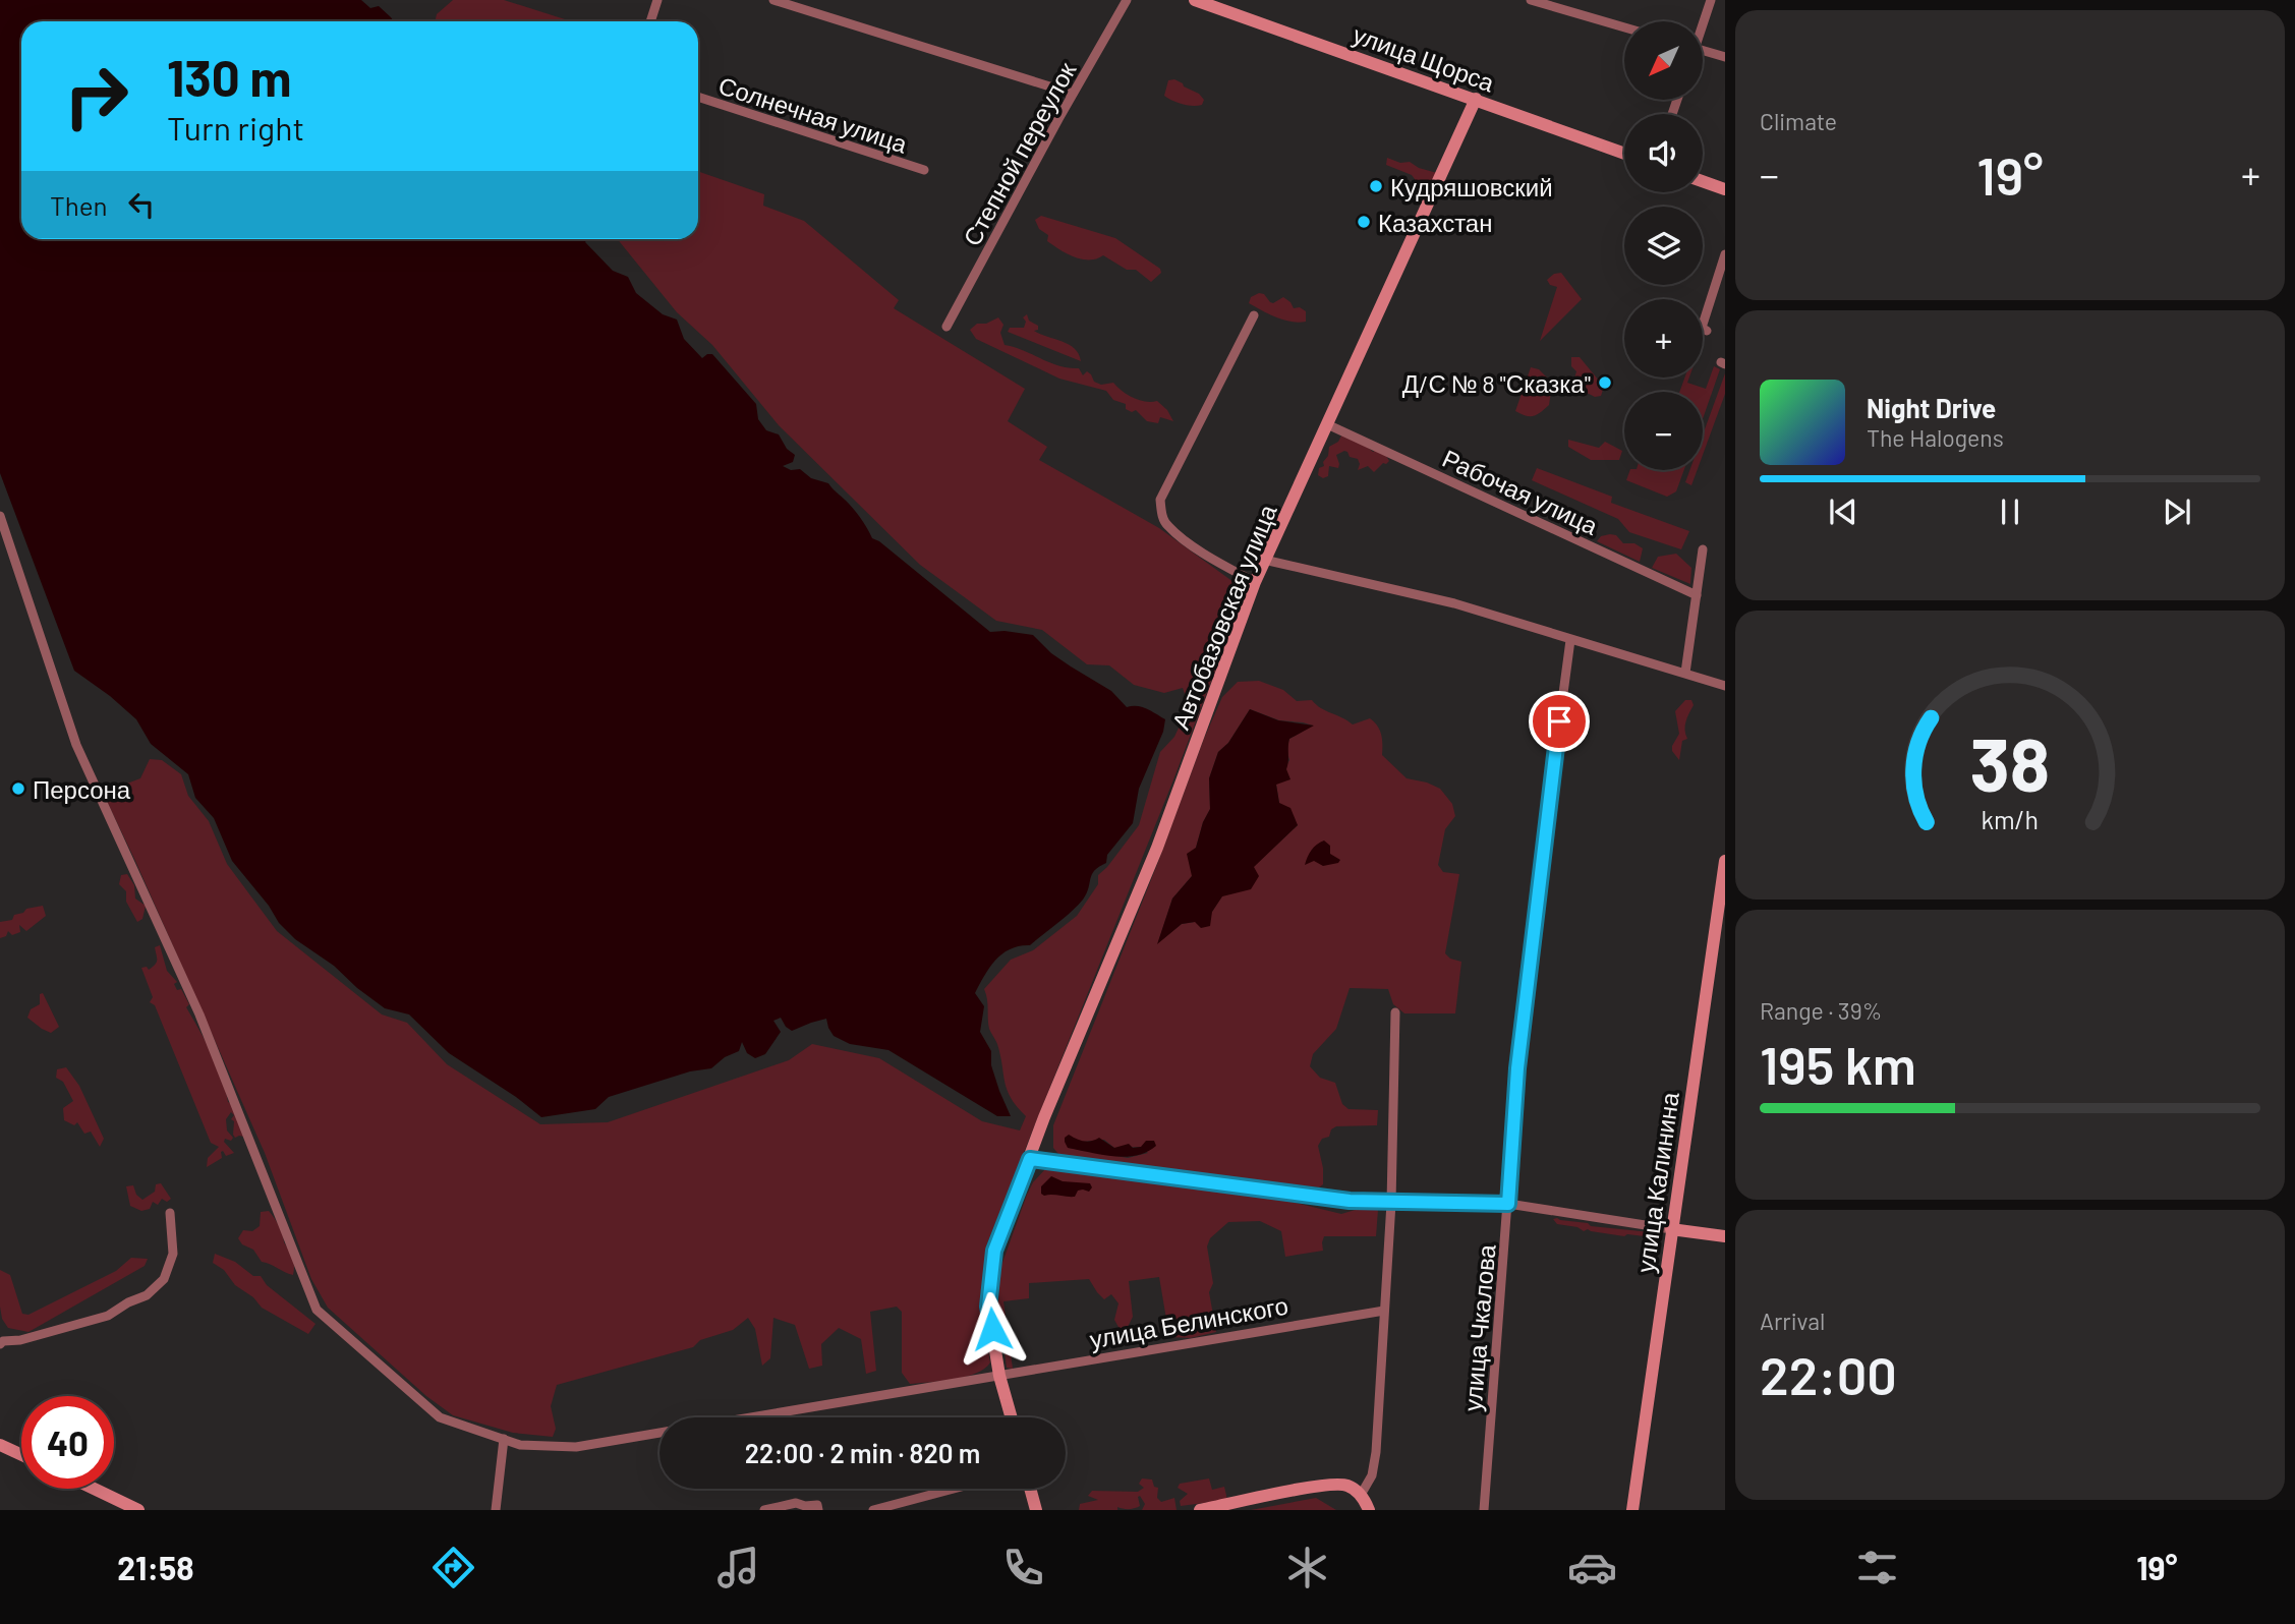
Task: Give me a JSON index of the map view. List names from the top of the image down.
{
  "streets": {
    "street": [
      "улица Щорса",
      "Солнечная улица",
      "Степной переулок",
      "Рабочая улица",
      "Автобазовская улица",
      "улица Калинина",
      "улица Белинского",
      "улица Чкалова"
    ]
  },
  "crossings": [
    ["улица Щорса", "Автобазовская улица"],
    ["Рабочая улица", "Автобазовская улица"]
  ],
  "places": [
    "Кудряшовский",
    "Казахстан",
    "Д/С № 8 \"Сказка\"",
    "Персона"
  ],
  "north": "bottom left",
  "page": {
    "tile": [
      "Climate",
      ["Range · 39%", "195 km"],
      ["Arrival", "22:00"]
    ],
    "map_buttons": ["+", "−"],
    "turn": ["130 m", "Turn right"],
    "heat": ["−", "19°", "+"],
    "then": "Then",
    "song": ["Night Drive", "The Halogens"],
    "limit": "40",
    "trip": "22:00 · 2 min · 820 m",
    "tabs": ["21:58", "19°"],
    "gauge": ["38", "km/h"]
  }
}
